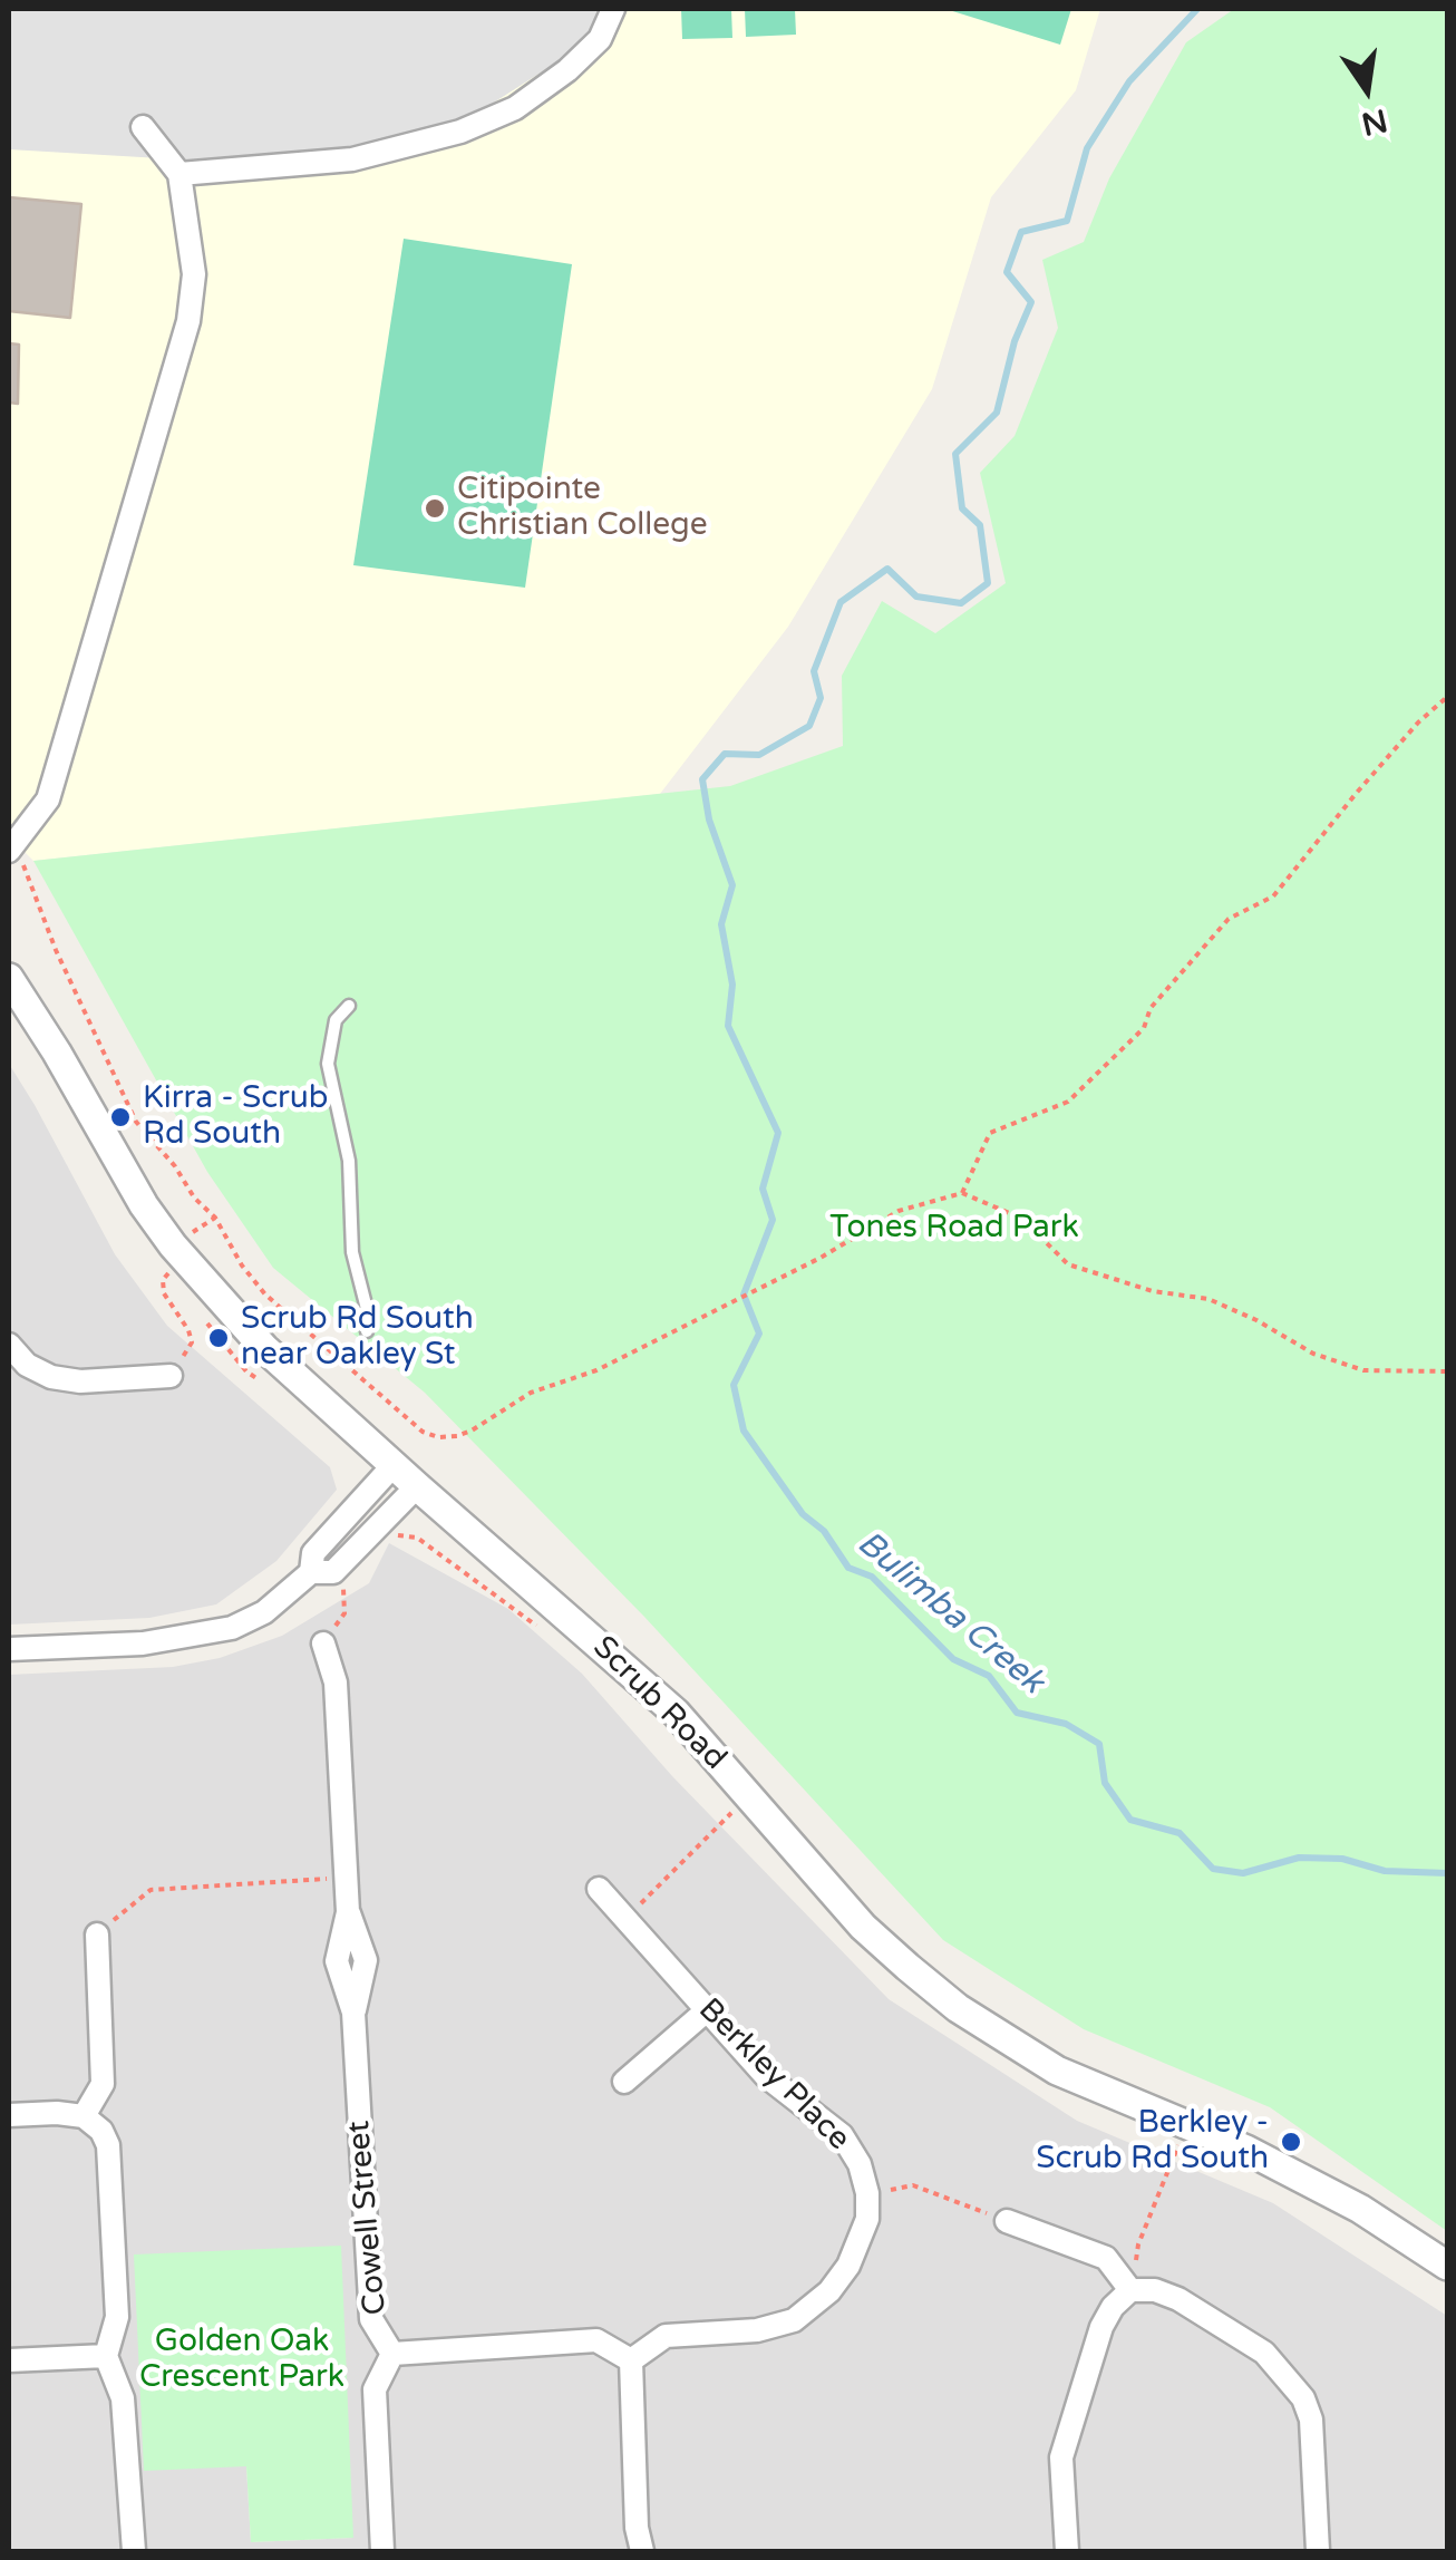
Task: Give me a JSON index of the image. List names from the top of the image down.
{
  "streets": {
    "street": ["Scrub Road", "Berkley Place", "Cowell Street"]
  },
  "water": ["Bulimba Creek"],
  "parks": ["Tones Road Park", "Golden Oak Crescent Park"],
  "places": [
    "Citipointe Christian College",
    "Kirra - Scrub Rd South",
    "Scrub Rd South near Oakley St",
    "Berkley - Scrub Rd South"
  ],
  "north": "bottom"
}
